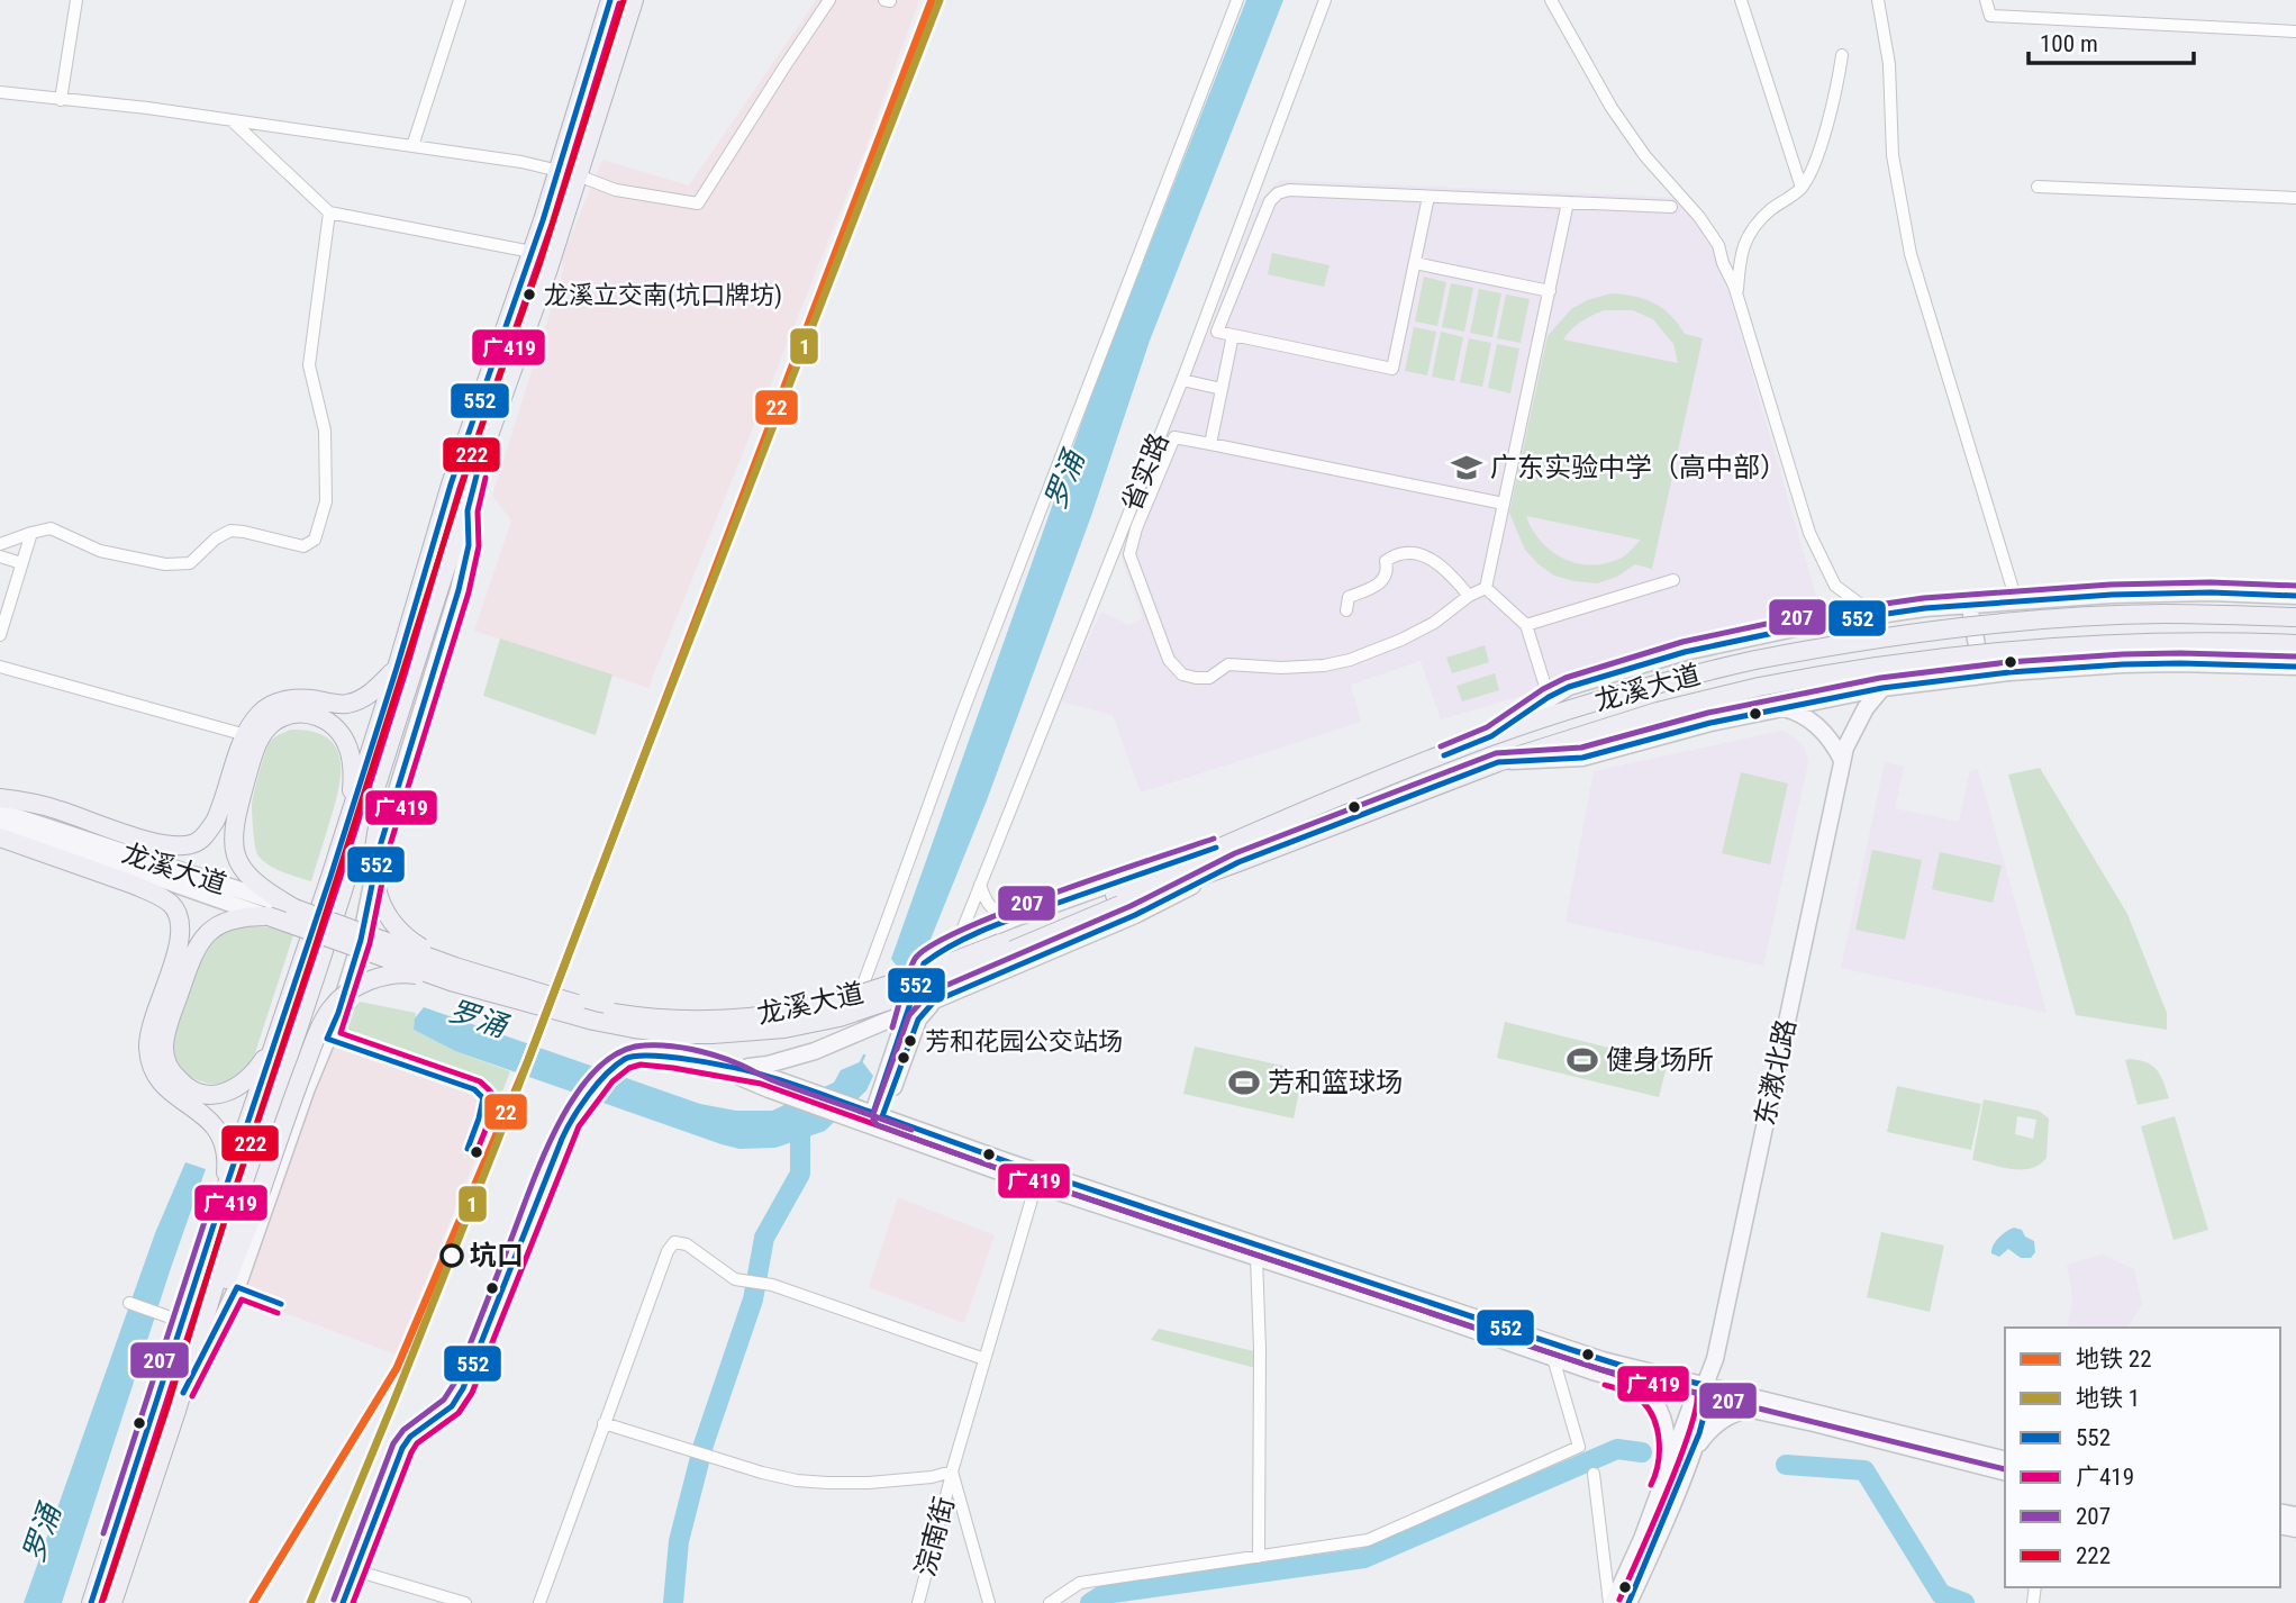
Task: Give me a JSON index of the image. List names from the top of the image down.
{
  "streets": {
    "main road": ["龙溪大道"],
    "street": ["省实路", "东漖北路", "浣南街"]
  },
  "water": ["罗涌"],
  "places": {
    "other": ["龙溪立交南(坑口牌坊)", "芳和花园公交站场", "坑口"],
    "school or university": ["广东实验中学（高中部）"],
    "sports": ["健身场所", "芳和篮球场"]
  },
  "lines": [
    "metro line 22",
    "metro line 1",
    "transit line 552",
    "transit line 222",
    "transit line 广419",
    "transit line 207"
  ],
  "legend": [
    "地铁 22",
    "地铁 1",
    "552",
    "广419",
    "207",
    "222"
  ],
  "scale_bar": "100 m"
}
